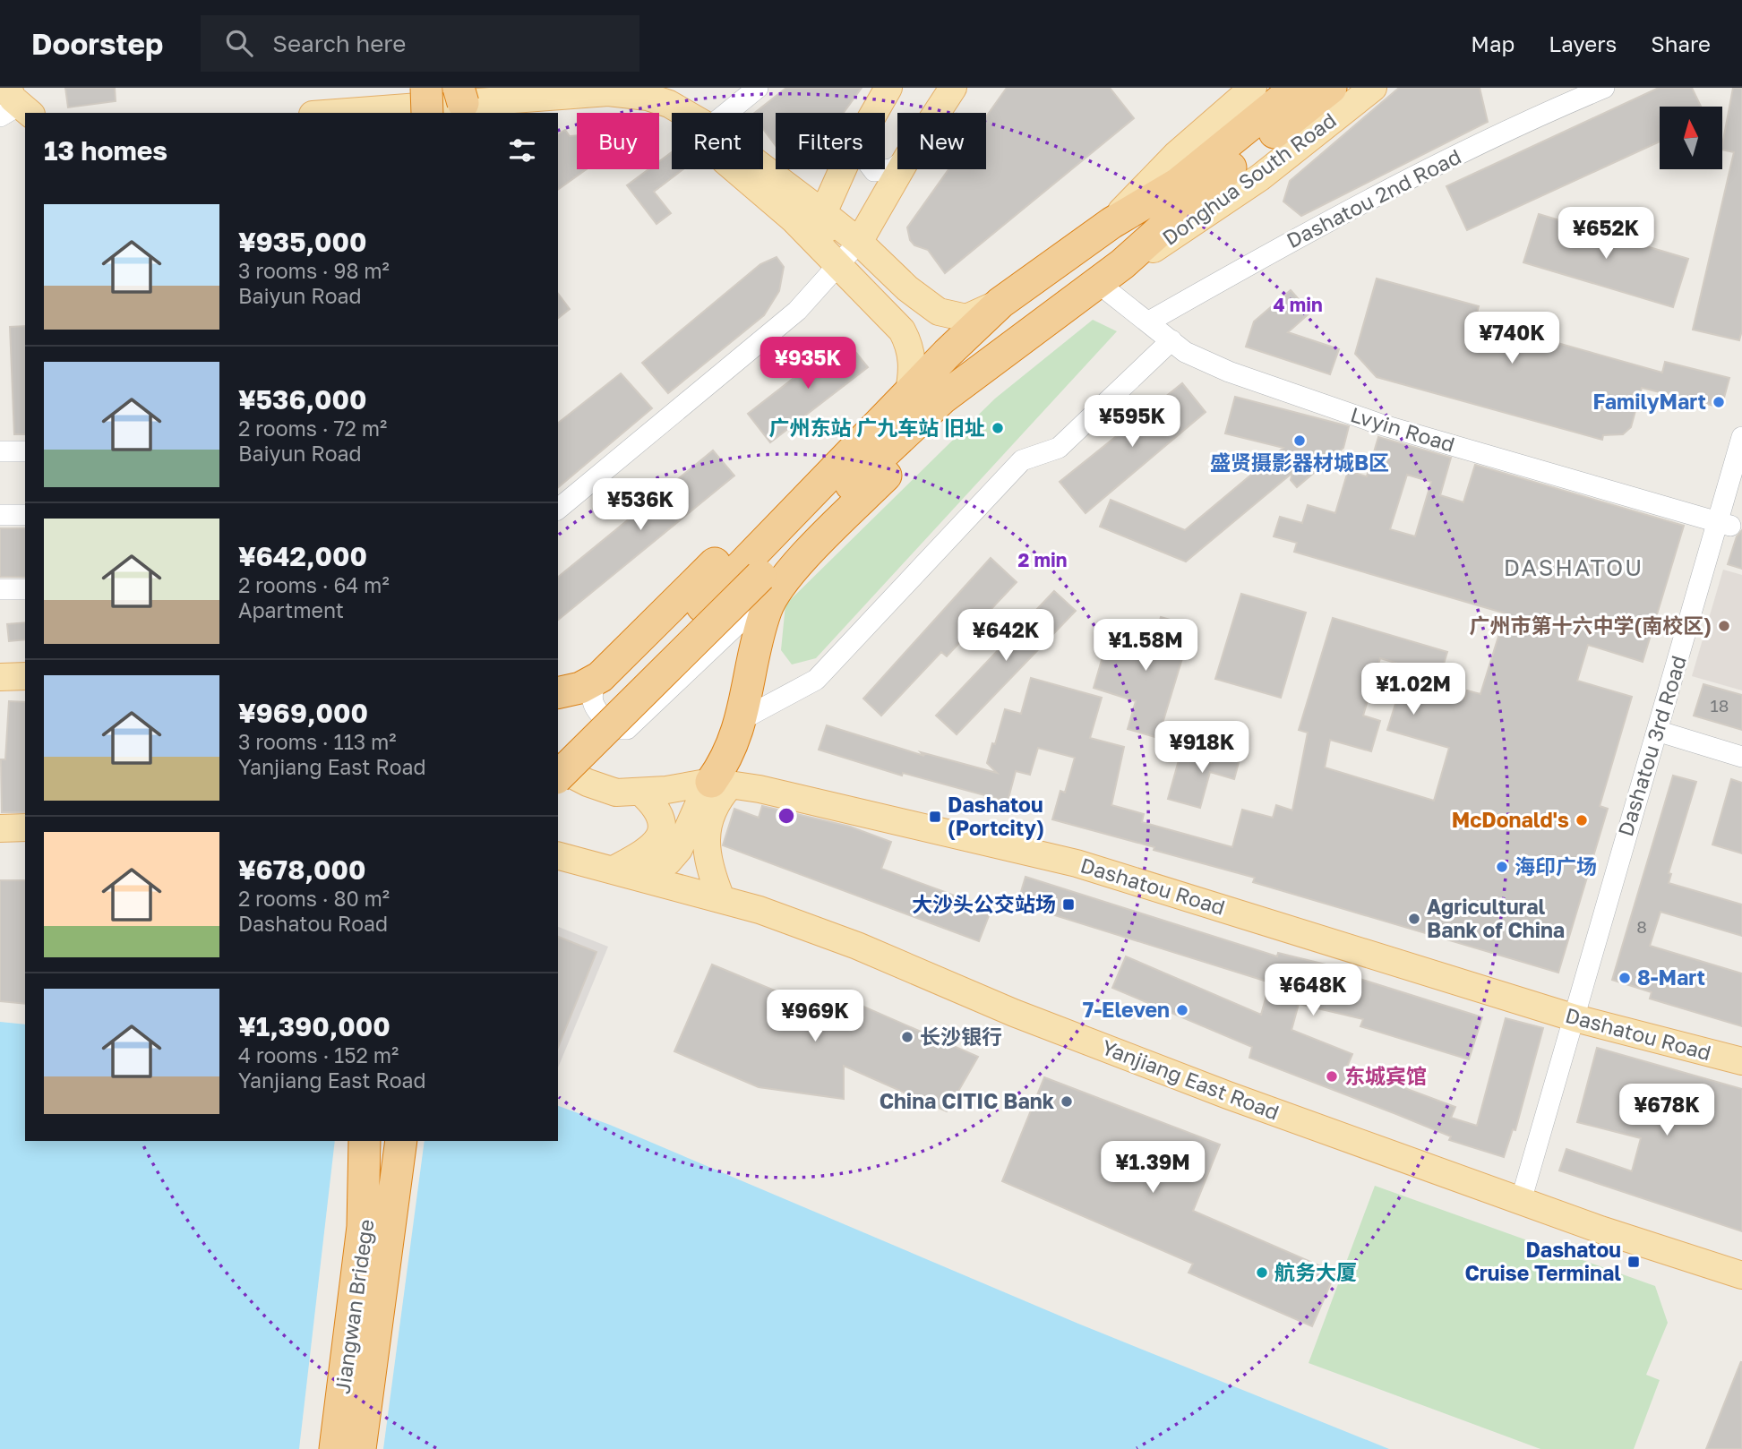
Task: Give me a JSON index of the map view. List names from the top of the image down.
{
  "streets": {
    "highway": ["Jiangwan Bridege"],
    "main road": ["Donghua South Road", "Dashatou Road", "Yanjiang East Road"],
    "street": ["Dashatou 2nd Road", "Lvyin Road", "Dashatou 3rd Road"]
  },
  "crossings": [
    ["Dashatou 2nd Road", "Lvyin Road"],
    ["Lvyin Road", "Dashatou 3rd Road"],
    ["Dashatou 3rd Road", "Dashatou Road"],
    ["Dashatou 3rd Road", "Yanjiang East Road"]
  ],
  "districts": ["DASHATOU"],
  "places": {
    "other": [
      "FamilyMart",
      "广州东站 广九车站 旧址",
      "盛贤摄影器材城B区",
      "广州市第十六中学(南校区)",
      "McDonald's",
      "海印广场",
      "Agricultural Bank of China",
      "8-Mart",
      "7-Eleven",
      "长沙银行",
      "东城宾馆",
      "China CITIC Bank",
      "航务大厦"
    ],
    "transit": ["Dashatou (Portcity)", "大沙头公交站场", "Dashatou Cruise Terminal"]
  },
  "house_numbers": ["18", "8"],
  "north": "top",
  "page": {
    "header": "Doorstep",
    "search": "Search here",
    "nav": ["Map", "Layers", "Share"],
    "chip": [
      "Buy",
      "Rent",
      "Filters",
      "New"
    ],
    "heading": "13 homes",
    "list": [
      {
        "name": "¥935,000",
        "note": "3 rooms · 98 m² · Baiyun Road"
      },
      {
        "name": "¥536,000",
        "note": "2 rooms · 72 m² · Baiyun Road"
      },
      {
        "name": "¥642,000",
        "note": "2 rooms · 64 m² · Apartment"
      },
      {
        "name": "¥969,000",
        "note": "3 rooms · 113 m² · Yanjiang East Road"
      },
      {
        "name": "¥678,000",
        "note": "2 rooms · 80 m² · Dashatou Road"
      },
      {
        "name": "¥1,390,000",
        "note": "4 rooms · 152 m² · Yanjiang East Road"
      }
    ],
    "price": [
      "¥652K",
      "¥740K",
      "¥935K",
      "¥595K",
      "¥536K",
      "¥642K",
      "¥1.58M",
      "¥1.02M",
      "¥918K",
      "¥648K",
      "¥969K",
      "¥678K",
      "¥1.39M"
    ]
  },
  "rings": ["4 min", "2 min"]
}
